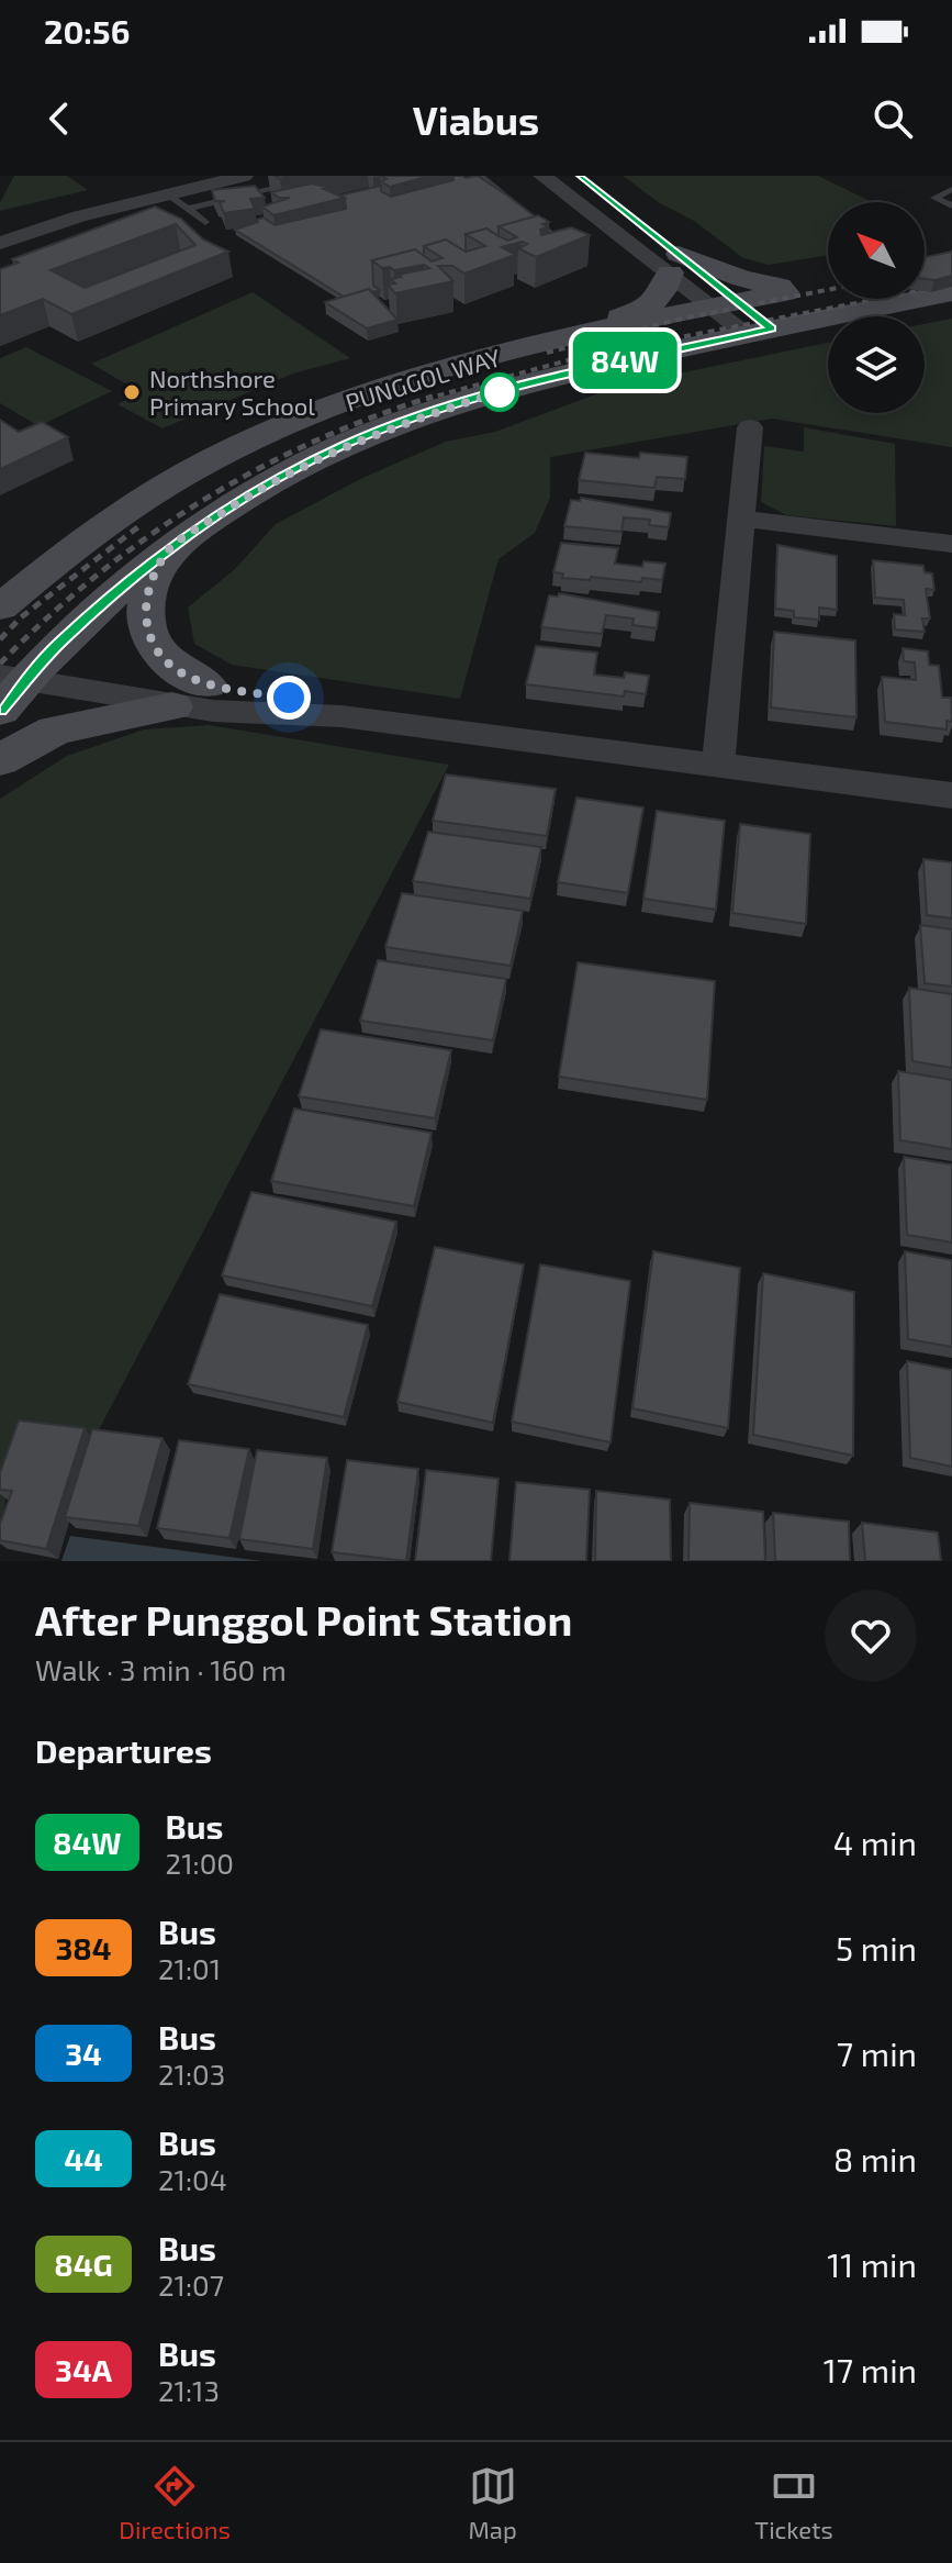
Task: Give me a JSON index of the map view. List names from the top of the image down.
{
  "streets": {
    "main road": ["PUNGGOL WAY"]
  },
  "places": ["Northshore Primary School"],
  "lines": ["bus line 84W"],
  "north": "top left",
  "page": {
    "status": "20:56",
    "header": "Viabus",
    "on_map": "84W",
    "heading": [
      ["After Punggol Point Station", "Walk · 3 min · 160 m"],
      "Departures"
    ],
    "list": [
      {
        "mark": "84W",
        "name": "Bus",
        "note": "21:00",
        "value": "4 min"
      },
      {
        "mark": "384",
        "name": "Bus",
        "note": "21:01",
        "value": "5 min"
      },
      {
        "mark": "34",
        "name": "Bus",
        "note": "21:03",
        "value": "7 min"
      },
      {
        "mark": "44",
        "name": "Bus",
        "note": "21:04",
        "value": "8 min"
      },
      {
        "mark": "84G",
        "name": "Bus",
        "note": "21:07",
        "value": "11 min"
      },
      {
        "mark": "34A",
        "name": "Bus",
        "note": "21:13",
        "value": "17 min"
      }
    ],
    "tabs": ["Directions", "Map", "Tickets"]
  }
}
